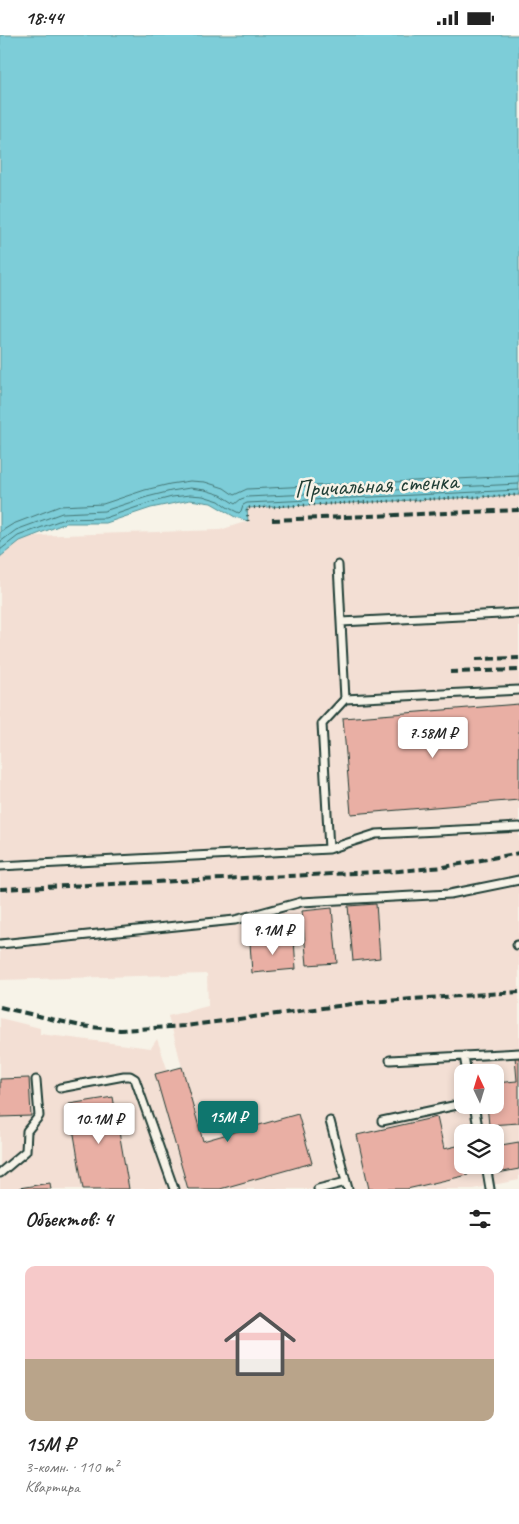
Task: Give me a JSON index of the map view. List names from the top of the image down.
{
  "streets": {
    "path": ["Причальная стенка"]
  },
  "north": "top",
  "page": {
    "status": "18:44",
    "price": [
      "7.58M ₽",
      "9.1M ₽",
      "15M ₽",
      "10.1M ₽"
    ],
    "heading": "Объектов: 4",
    "list": [
      {
        "name": "15M ₽",
        "note": "3-комн. · 110 m² · Квартира"
      }
    ]
  }
}
